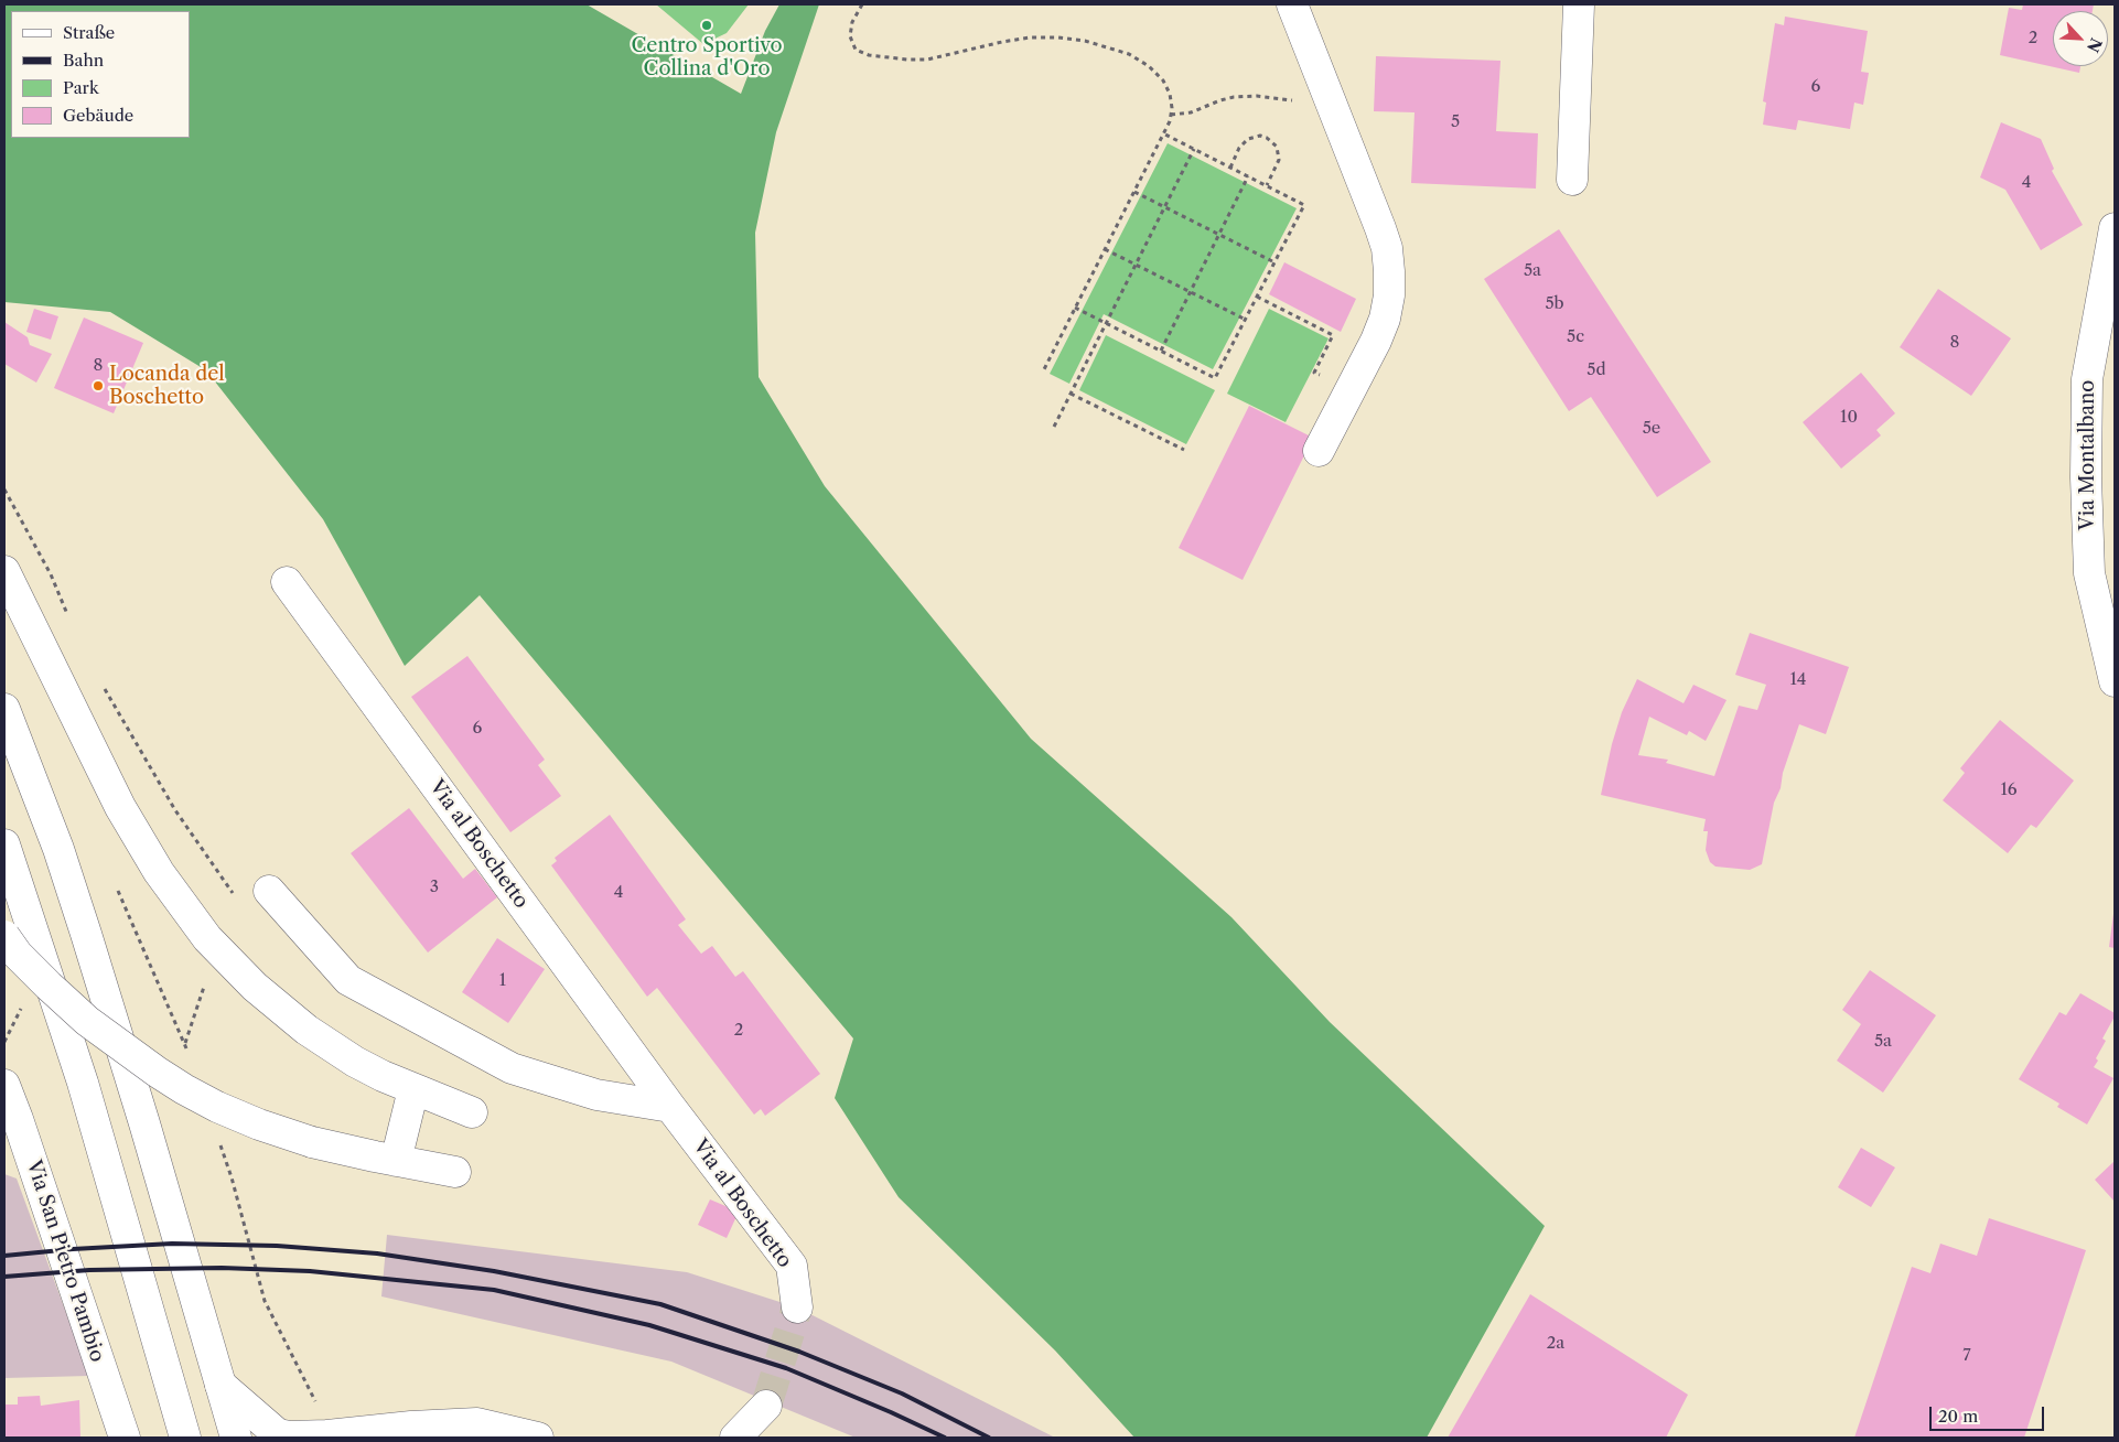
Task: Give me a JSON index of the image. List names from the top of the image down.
{
  "streets": {
    "street": ["Via Montalbano", "Via al Boschetto", "Via San Pietro Pambio"]
  },
  "places": ["Centro Sportivo Collina d'Oro", "Locanda del Boschetto"],
  "house_numbers": [
    "2",
    "6",
    "5",
    "4",
    "5a",
    "5b",
    "5c",
    "8",
    "8",
    "5d",
    "10",
    "5e",
    "14",
    "6",
    "16",
    "3",
    "4",
    "1",
    "2",
    "5a",
    "2a",
    "7"
  ],
  "legend": [
    "Straße",
    "Bahn",
    "Park",
    "Gebäude"
  ],
  "scale_bar": "20 m",
  "north": "bottom right"
}
